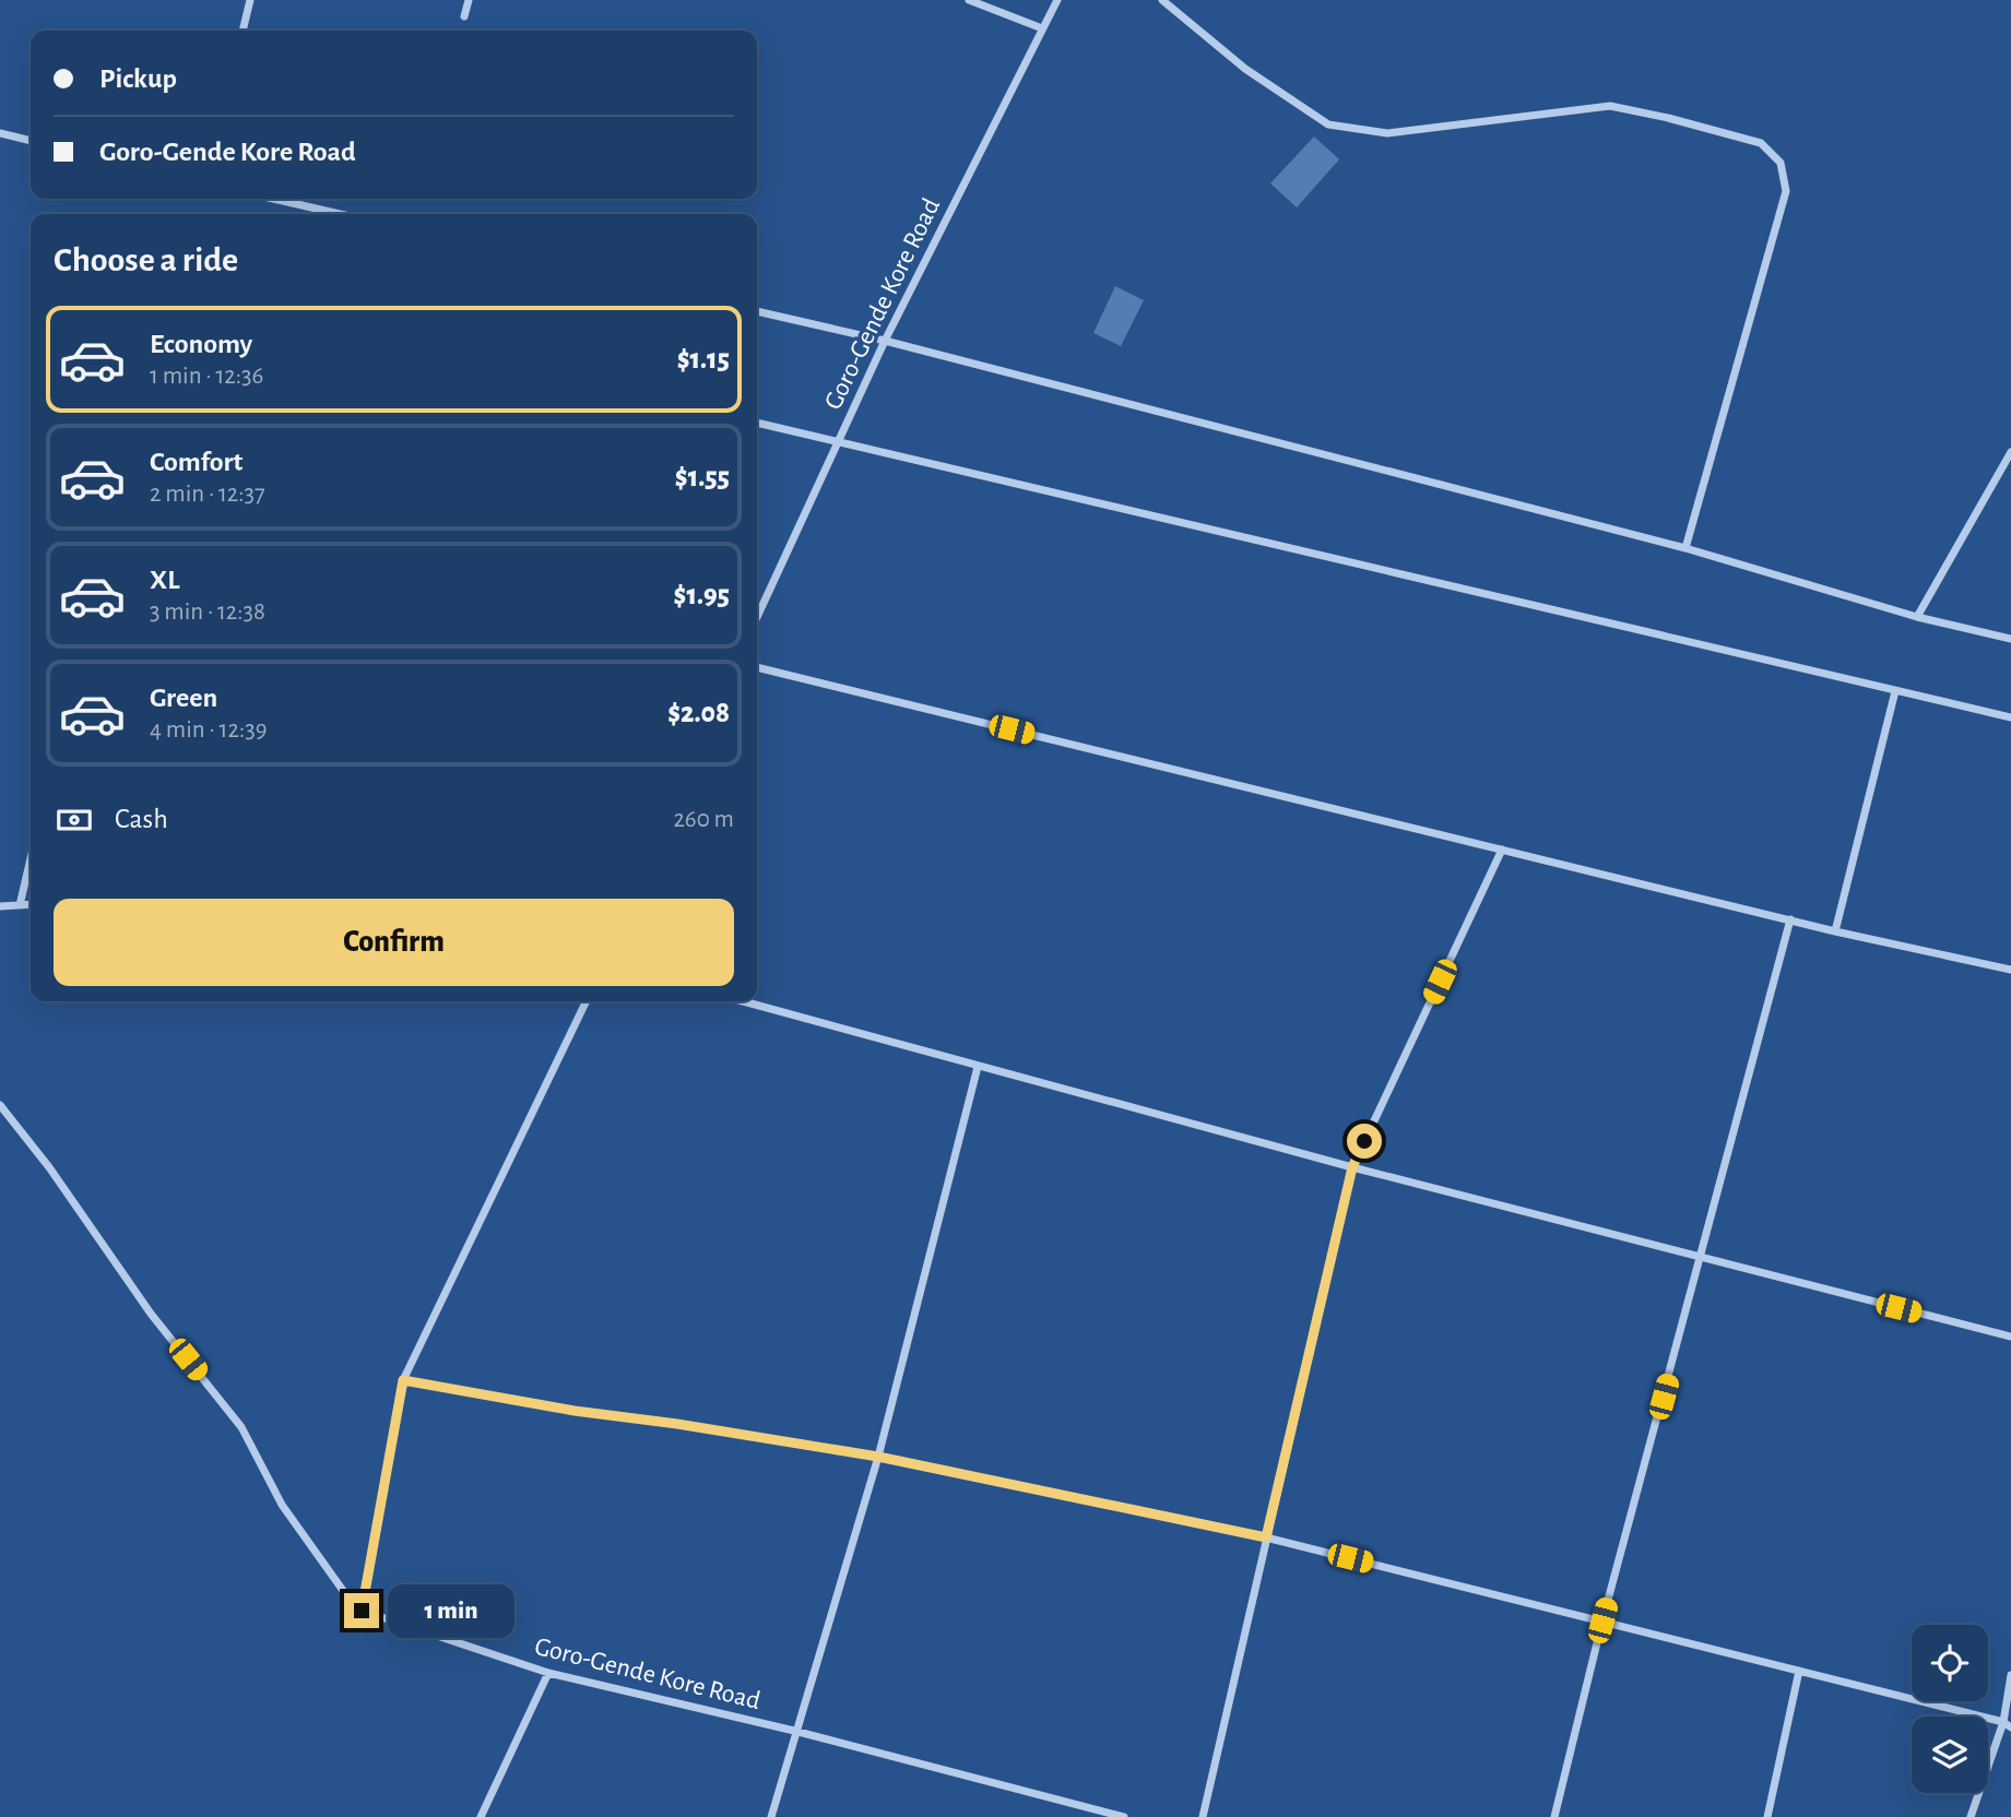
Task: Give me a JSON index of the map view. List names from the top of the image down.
{
  "streets": {
    "street": ["Goro-Gende Kore Road"]
  },
  "page": {
    "banner": ["Pickup", "Goro-Gende Kore Road"],
    "heading": "Choose a ride",
    "list": [
      {
        "name": "Economy",
        "note": "1 min · 12:36",
        "value": "$1.15"
      },
      {
        "name": "Comfort",
        "note": "2 min · 12:37",
        "value": "$1.55"
      },
      {
        "name": "XL",
        "note": "3 min · 12:38",
        "value": "$1.95"
      },
      {
        "name": "Green",
        "note": "4 min · 12:39",
        "value": "$2.08"
      }
    ],
    "pay": ["Cash", "260 m"],
    "buttons": "Confirm",
    "bubble": "1 min"
  }
}
